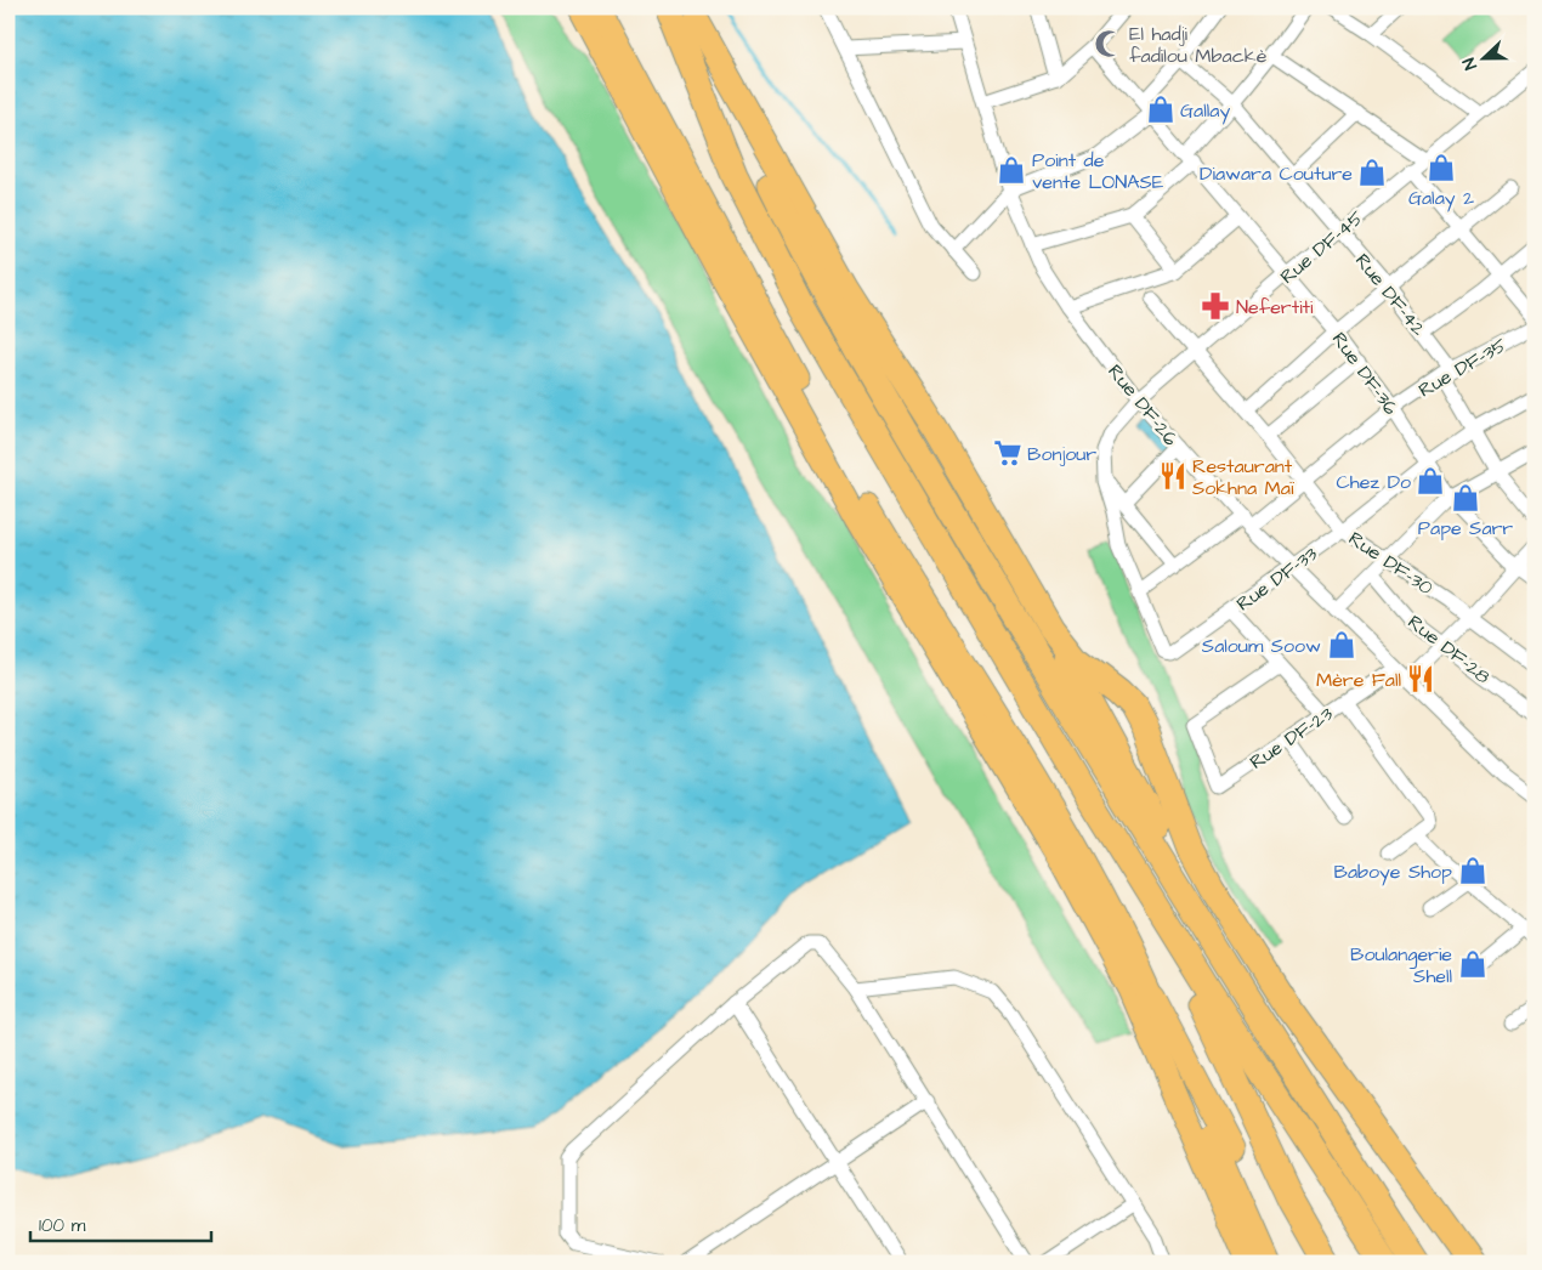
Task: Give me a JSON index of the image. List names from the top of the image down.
{
  "streets": {
    "street": [
      "Rue DF-45",
      "Rue DF-42",
      "Rue DF-35",
      "Rue DF-36",
      "Rue DF-26",
      "Rue DF-30",
      "Rue DF-33",
      "Rue DF-28",
      "Rue DF-23"
    ]
  },
  "crossings": [
    ["Rue DF-45", "Rue DF-42"],
    ["Rue DF-45", "Rue DF-35"],
    ["Rue DF-45", "Rue DF-36"],
    ["Rue DF-45", "Rue DF-26"],
    ["Rue DF-45", "Rue DF-30"],
    ["Rue DF-45", "Rue DF-33"],
    ["Rue DF-42", "Rue DF-35"],
    ["Rue DF-42", "Rue DF-33"],
    ["Rue DF-35", "Rue DF-36"],
    ["Rue DF-35", "Rue DF-26"],
    ["Rue DF-35", "Rue DF-30"],
    ["Rue DF-36", "Rue DF-33"],
    ["Rue DF-26", "Rue DF-33"],
    ["Rue DF-26", "Rue DF-23"],
    ["Rue DF-30", "Rue DF-33"]
  ],
  "places": {
    "mosque": ["El hadji fadilou Mbackè"],
    "shop": [
      "Gallay",
      "Galay 2",
      "Point de vente LONASE",
      "Diawara Couture",
      "Chez Do",
      "Pape Sarr",
      "Saloum Soow",
      "Baboye Shop",
      "Boulangerie Shell"
    ],
    "pharmacy": ["Nefertiti"],
    "supermarket": ["Bonjour"],
    "restaurant": ["Restaurant Sokhna Maï", "Mère Fall"]
  },
  "scale_bar": "100 m",
  "north": "left"
}
